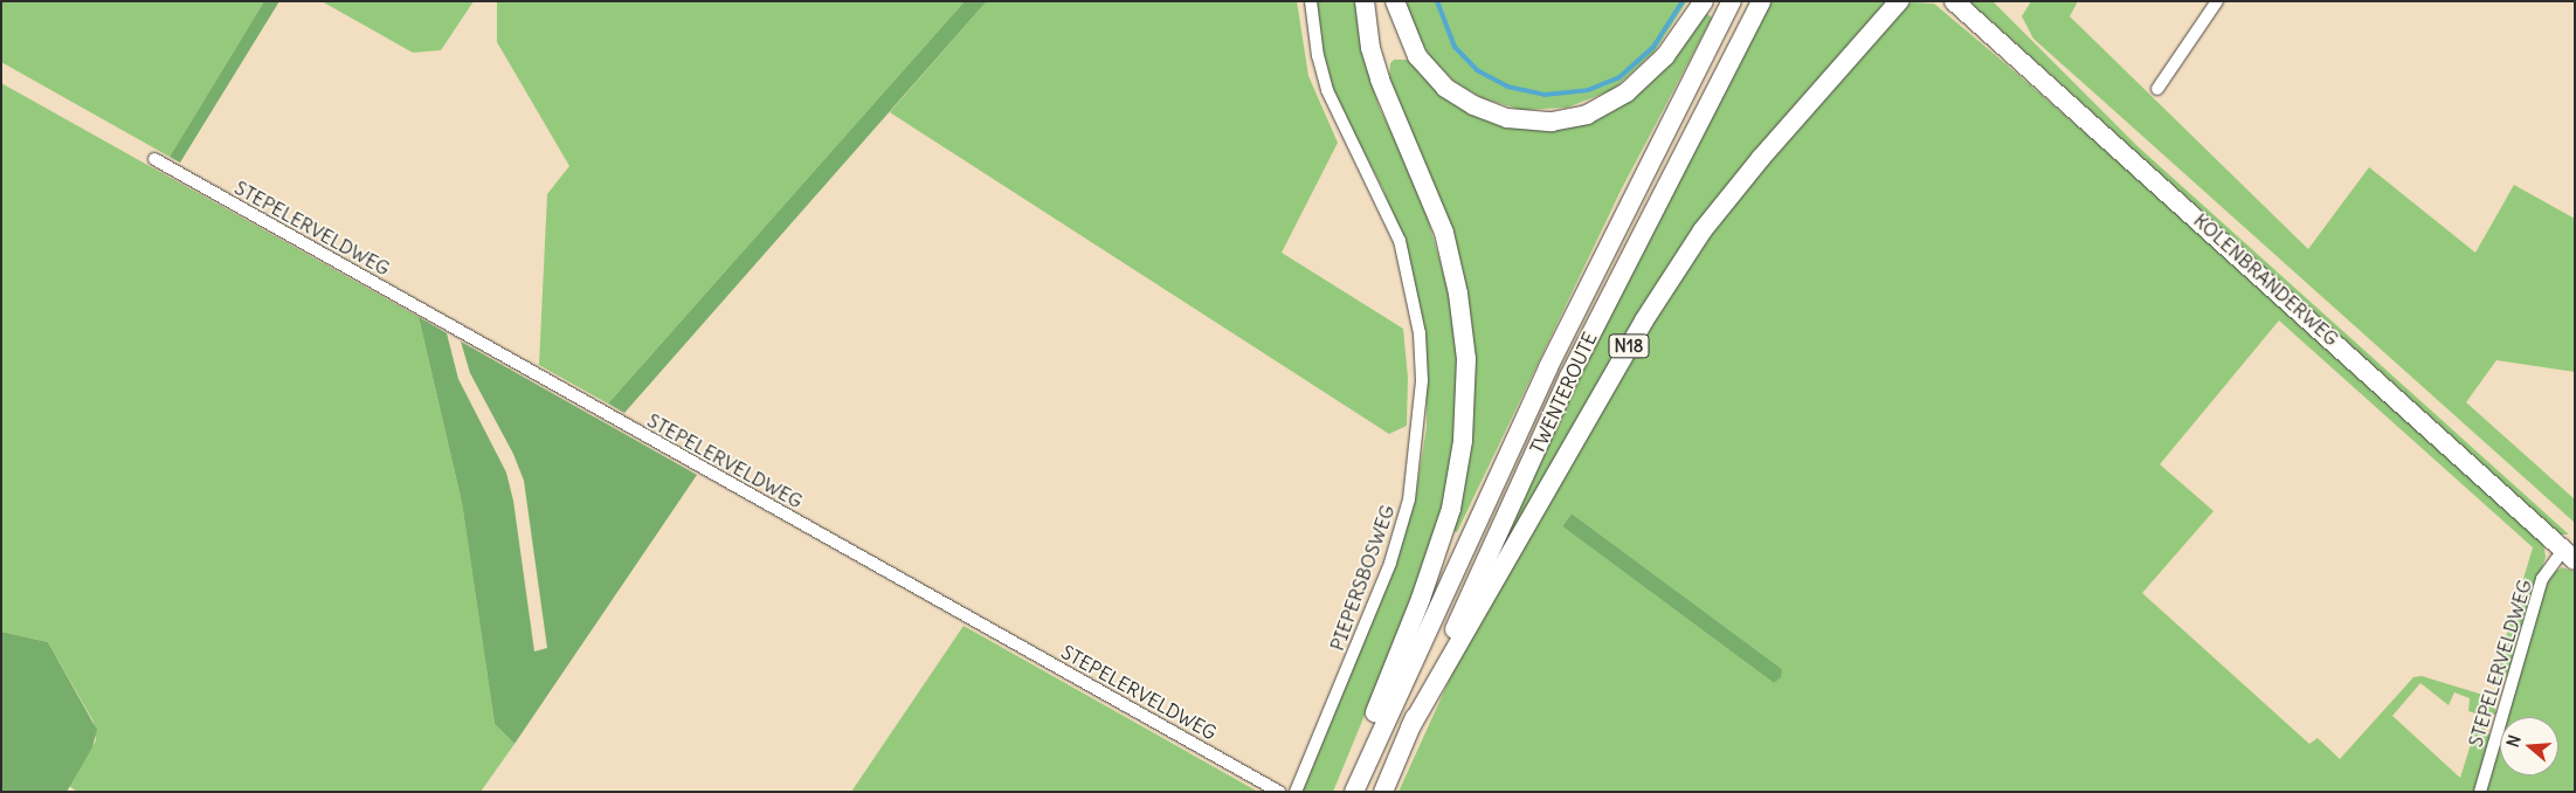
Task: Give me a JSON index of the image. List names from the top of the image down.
{
  "streets": {
    "main road": ["KOLENBRANDERWEG", "N18", "TWENTEROUTE"],
    "street": ["STEPELERVELDWEG", "PIEPERSBOSWEG"]
  },
  "crossings": [
    ["STEPELERVELDWEG", "KOLENBRANDERWEG"],
    ["N18", "TWENTEROUTE"]
  ],
  "north": "left"
}
